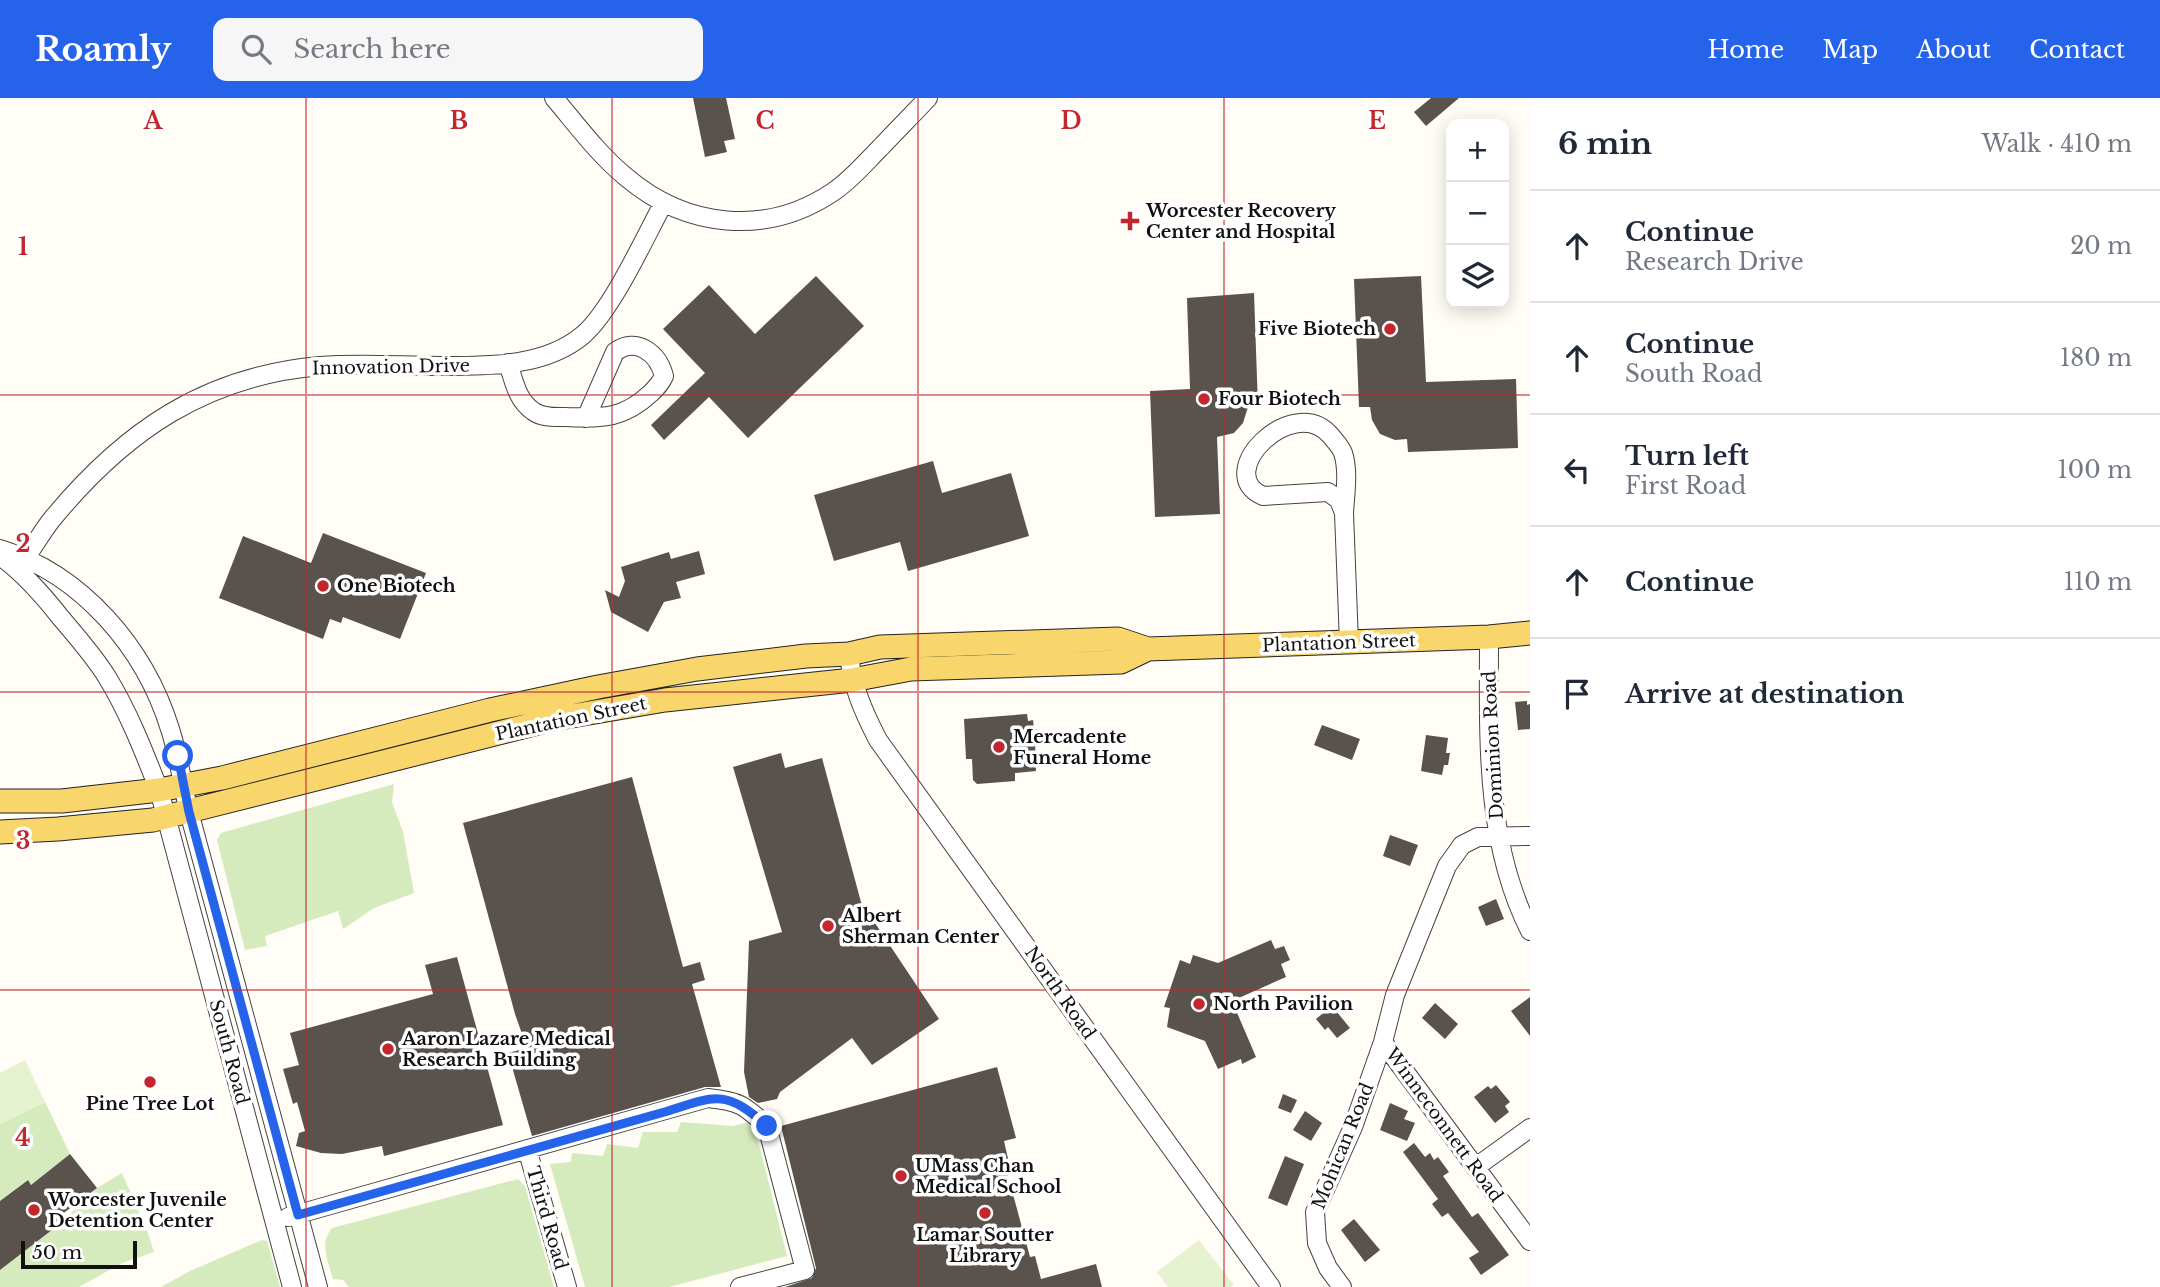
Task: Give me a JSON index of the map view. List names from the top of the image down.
{
  "streets": {
    "main road": ["Plantation Street"],
    "street": [
      "Innovation Drive",
      "Dominion Road",
      "North Road",
      "South Road",
      "Winneconnett Road",
      "Mohican Road",
      "Third Road"
    ]
  },
  "crossings": [
    ["Innovation Drive", "South Road"],
    ["Plantation Street", "Dominion Road"],
    ["Plantation Street", "North Road"],
    ["Plantation Street", "South Road"],
    ["Dominion Road", "Mohican Road"],
    ["Winneconnett Road", "Mohican Road"]
  ],
  "places": {
    "health": ["Worcester Recovery Center and Hospital"],
    "other": [
      "Five Biotech",
      "Four Biotech",
      "One Biotech",
      "Mercadente Funeral Home",
      "Albert Sherman Center",
      "North Pavilion",
      "Aaron Lazare Medical Research Building",
      "Pine Tree Lot",
      "UMass Chan Medical School",
      "Worcester Juvenile Detention Center",
      "Lamar Soutter Library"
    ]
  },
  "scale_bar": "50 m",
  "page": {
    "header": "Roamly",
    "search": "Search here",
    "nav": [
      "Home",
      "Map",
      "About",
      "Contact"
    ],
    "heading": ["6 min", "Walk · 410 m"],
    "map_buttons": ["+", "−"],
    "list": [
      ["Continue", "Research Drive", "20 m"],
      ["Continue", "South Road", "180 m"],
      ["Turn left", "First Road", "100 m"],
      ["Continue", "110 m"],
      "Arrive at destination"
    ],
    "scale": "50 m"
  },
  "grid": {
    "columns": [
      "A",
      "B",
      "C",
      "D",
      "E"
    ],
    "rows": [
      "1",
      "2",
      "3",
      "4"
    ]
  }
}
